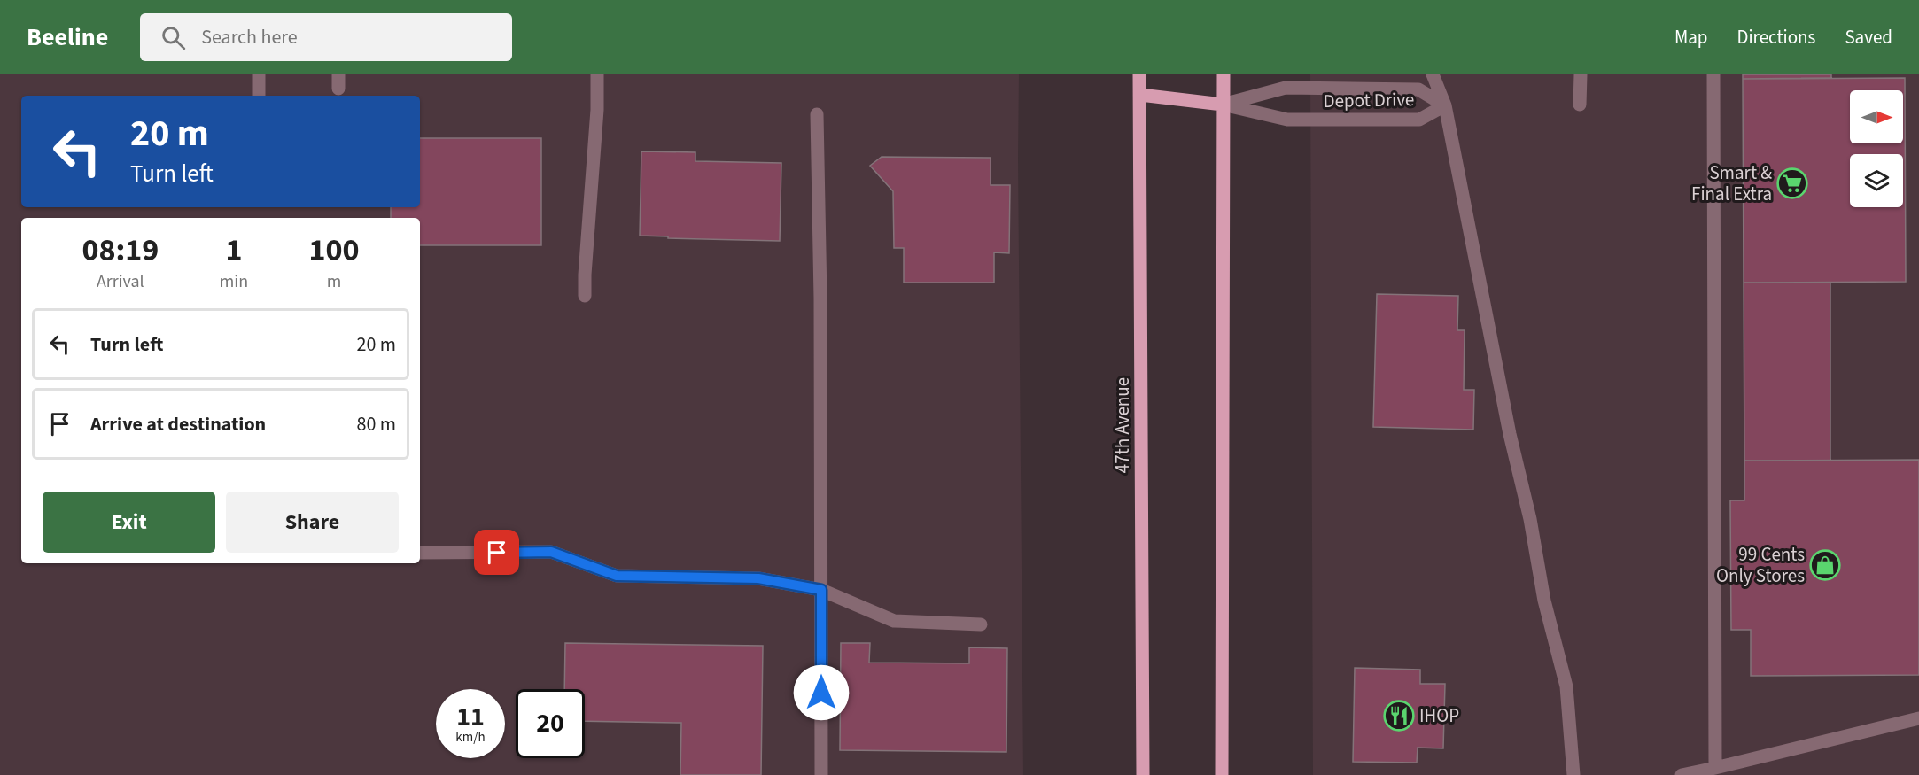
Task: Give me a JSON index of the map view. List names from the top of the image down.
{
  "streets": {
    "main road": ["47th Avenue"],
    "lane": ["Depot Drive"]
  },
  "places": {
    "supermarket": ["Smart & Final Extra"],
    "shop": ["99 Cents Only Stores"],
    "restaurant": ["IHOP"]
  },
  "north": "right",
  "page": {
    "header": "Beeline",
    "search": "Search here",
    "nav": ["Map", "Directions", "Saved"],
    "turn": ["20 m", "Turn left"],
    "eta": [
      "08:19",
      "Arrival",
      "1",
      "min",
      "100",
      "m"
    ],
    "list": [
      {
        "name": "Turn left",
        "value": "20 m"
      },
      {
        "name": "Arrive at destination",
        "value": "80 m"
      }
    ],
    "buttons": ["Exit", "Share"],
    "speed": "11 km/h",
    "limit": "20"
  }
}
